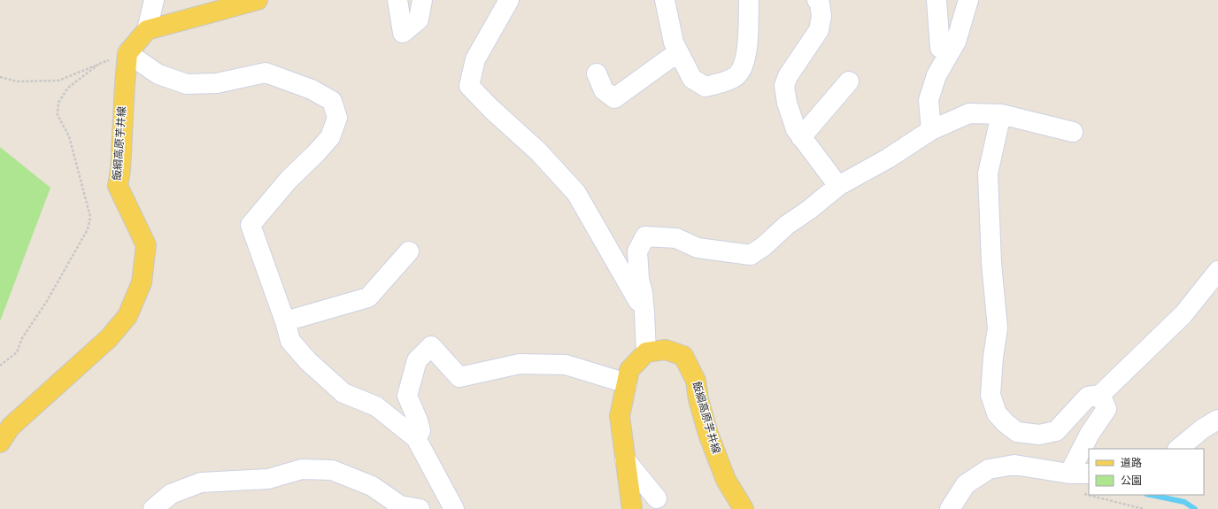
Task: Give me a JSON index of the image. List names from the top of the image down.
{
  "streets": {
    "main road": ["飯綱高原芋井線"]
  },
  "legend": ["道路", "公園"]
}
